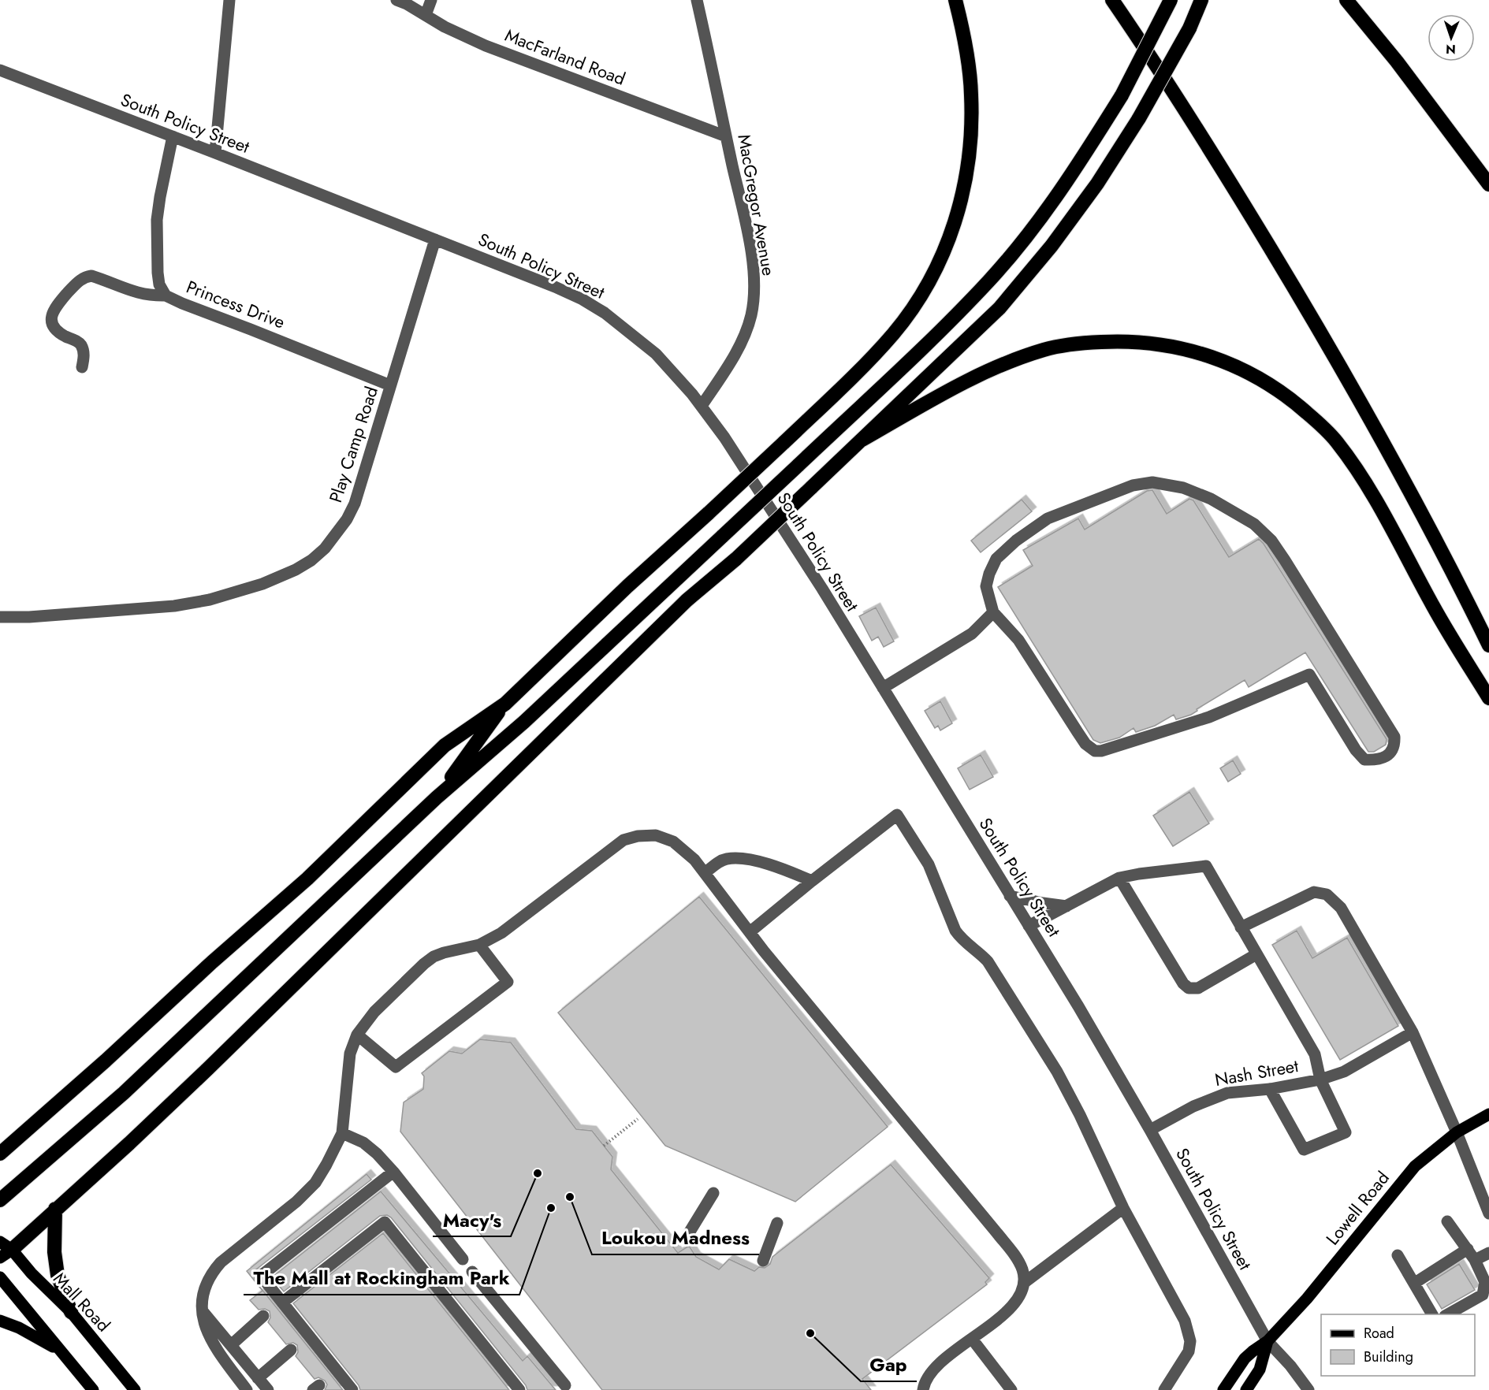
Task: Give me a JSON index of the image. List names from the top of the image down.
{
  "streets": {
    "main road": ["Lowell Road", "Mall Road"],
    "street": [
      "MacFarland Road",
      "South Policy Street",
      "MacGregor Avenue",
      "Princess Drive",
      "Play Camp Road",
      "Nash Street"
    ]
  },
  "crossings": [
    ["MacFarland Road", "MacGregor Avenue"],
    ["South Policy Street", "MacGregor Avenue"],
    ["South Policy Street", "Princess Drive"],
    ["South Policy Street", "Play Camp Road"],
    ["South Policy Street", "Nash Street"],
    ["South Policy Street", "Lowell Road"],
    ["Princess Drive", "Play Camp Road"]
  ],
  "places": [
    "Macy's",
    "Loukou Madness",
    "The Mall at Rockingham Park",
    "Gap"
  ],
  "legend": ["Road", "Building"],
  "north": "bottom"
}
